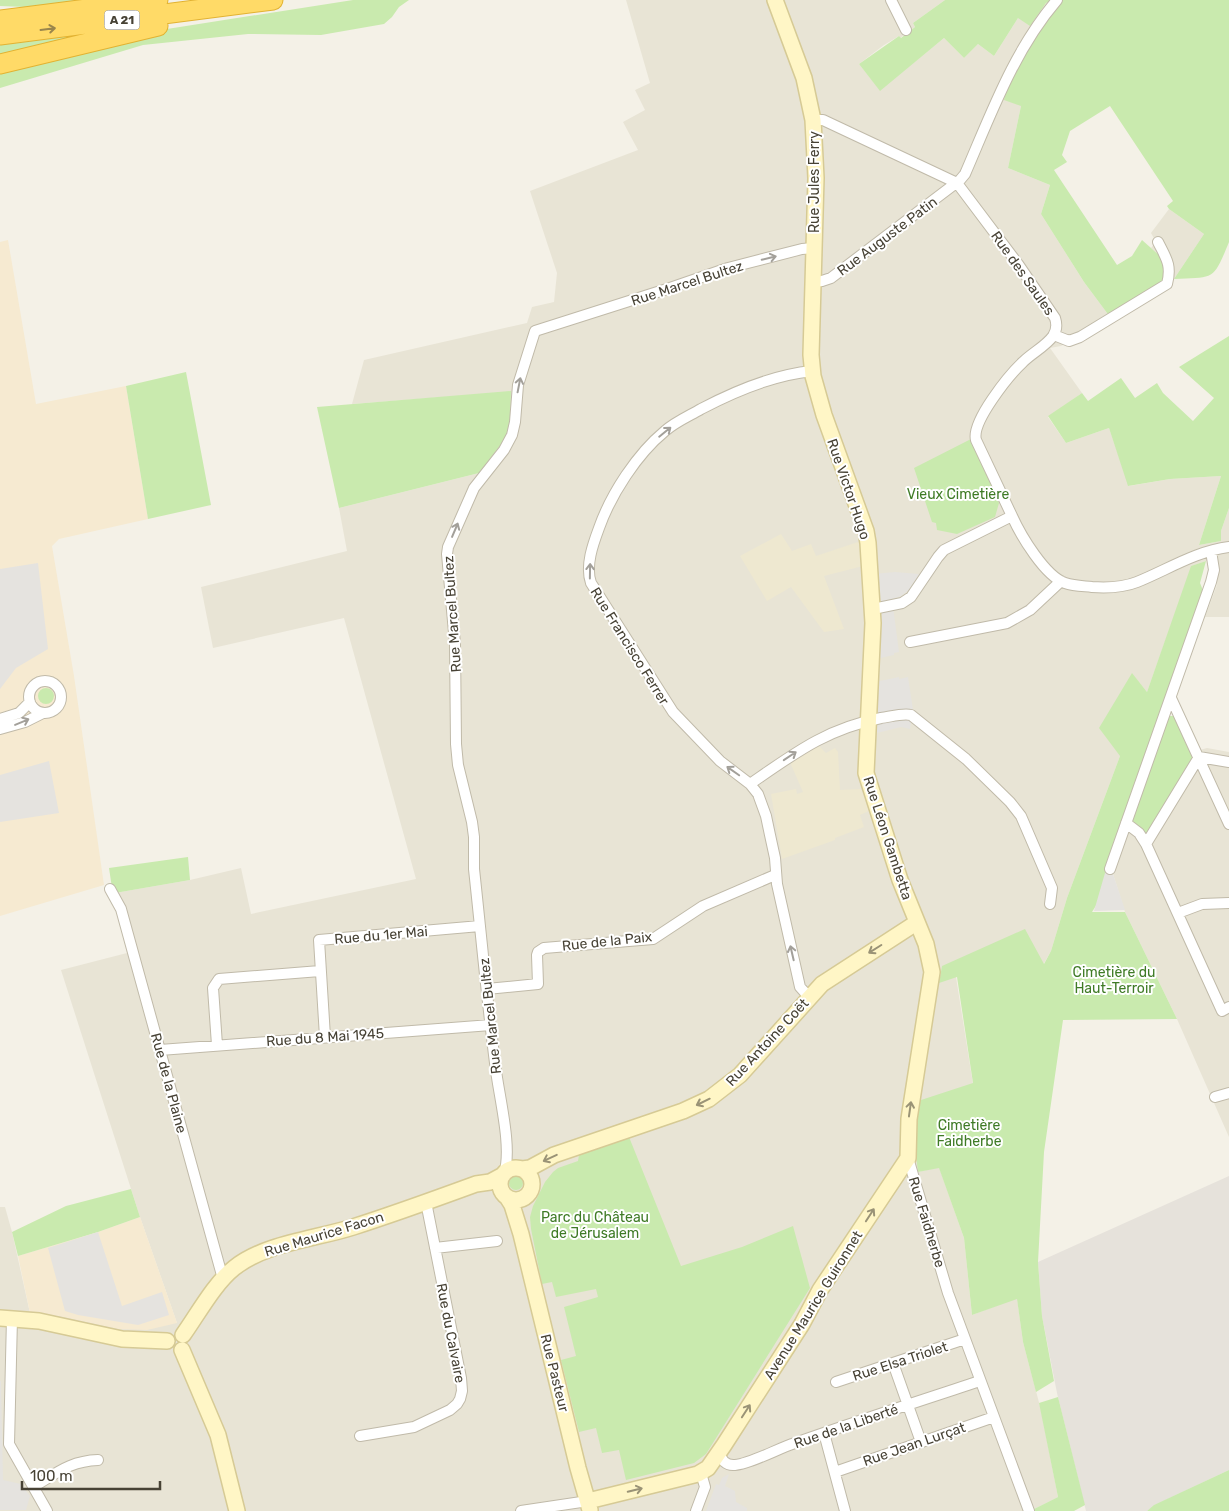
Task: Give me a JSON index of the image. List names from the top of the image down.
{
  "streets": {
    "highway": ["A 21"],
    "street": [
      "Rue Jules Ferry",
      "Rue Auguste Patin",
      "Rue des Saules",
      "Rue Marcel Bultez",
      "Rue Victor Hugo",
      "Rue Francisco Ferrer",
      "Rue Léon Gambetta",
      "Rue du 1er Mai",
      "Rue de la Paix",
      "Rue du 8 Mai 1945",
      "Rue Antoine Coët",
      "Rue de la Plaine",
      "Rue Faidherbe",
      "Rue Maurice Facon",
      "Avenue Maurice Guironnet",
      "Rue du Calvaire",
      "Rue Elsa Triolet",
      "Rue Pasteur",
      "Rue de la Liberté",
      "Rue Jean Lurçat"
    ]
  },
  "crossings": [
    ["Rue Jules Ferry", "Rue Auguste Patin"],
    ["Rue Jules Ferry", "Rue Marcel Bultez"],
    ["Rue Jules Ferry", "Rue Victor Hugo"],
    ["Rue Jules Ferry", "Rue Francisco Ferrer"],
    ["Rue Auguste Patin", "Rue des Saules"],
    ["Rue Marcel Bultez", "Rue du 1er Mai"],
    ["Rue Marcel Bultez", "Rue de la Paix"],
    ["Rue Marcel Bultez", "Rue du 8 Mai 1945"],
    ["Rue Marcel Bultez", "Rue Antoine Coët"],
    ["Rue Marcel Bultez", "Rue Maurice Facon"],
    ["Rue Marcel Bultez", "Rue Pasteur"],
    ["Rue Victor Hugo", "Rue Francisco Ferrer"],
    ["Rue Victor Hugo", "Rue Léon Gambetta"],
    ["Rue Francisco Ferrer", "Rue de la Paix"],
    ["Rue Francisco Ferrer", "Rue Antoine Coët"],
    ["Rue Léon Gambetta", "Rue Antoine Coët"],
    ["Rue Léon Gambetta", "Rue Faidherbe"],
    ["Rue du 1er Mai", "Rue du 8 Mai 1945"],
    ["Rue du 8 Mai 1945", "Rue de la Plaine"],
    ["Rue Antoine Coët", "Rue Faidherbe"],
    ["Rue Antoine Coët", "Rue Maurice Facon"],
    ["Rue Antoine Coët", "Rue Pasteur"],
    ["Rue de la Plaine", "Rue Maurice Facon"],
    ["Rue Faidherbe", "Avenue Maurice Guironnet"],
    ["Rue Faidherbe", "Rue Elsa Triolet"],
    ["Rue Faidherbe", "Rue de la Liberté"],
    ["Rue Faidherbe", "Rue Jean Lurçat"],
    ["Rue Maurice Facon", "Rue du Calvaire"],
    ["Rue Maurice Facon", "Rue Pasteur"],
    ["Avenue Maurice Guironnet", "Rue de la Liberté"]
  ],
  "one_way": [
    "Rue Marcel Bultez",
    "Rue Antoine Coët",
    "Rue Faidherbe",
    "Avenue Maurice Guironnet"
  ],
  "parks": [
    "Vieux Cimetière",
    "Cimetière du Haut-Terroir",
    "Cimetière Faidherbe",
    "Parc du Château de Jérusalem"
  ],
  "scale_bar": "100 m"
}
